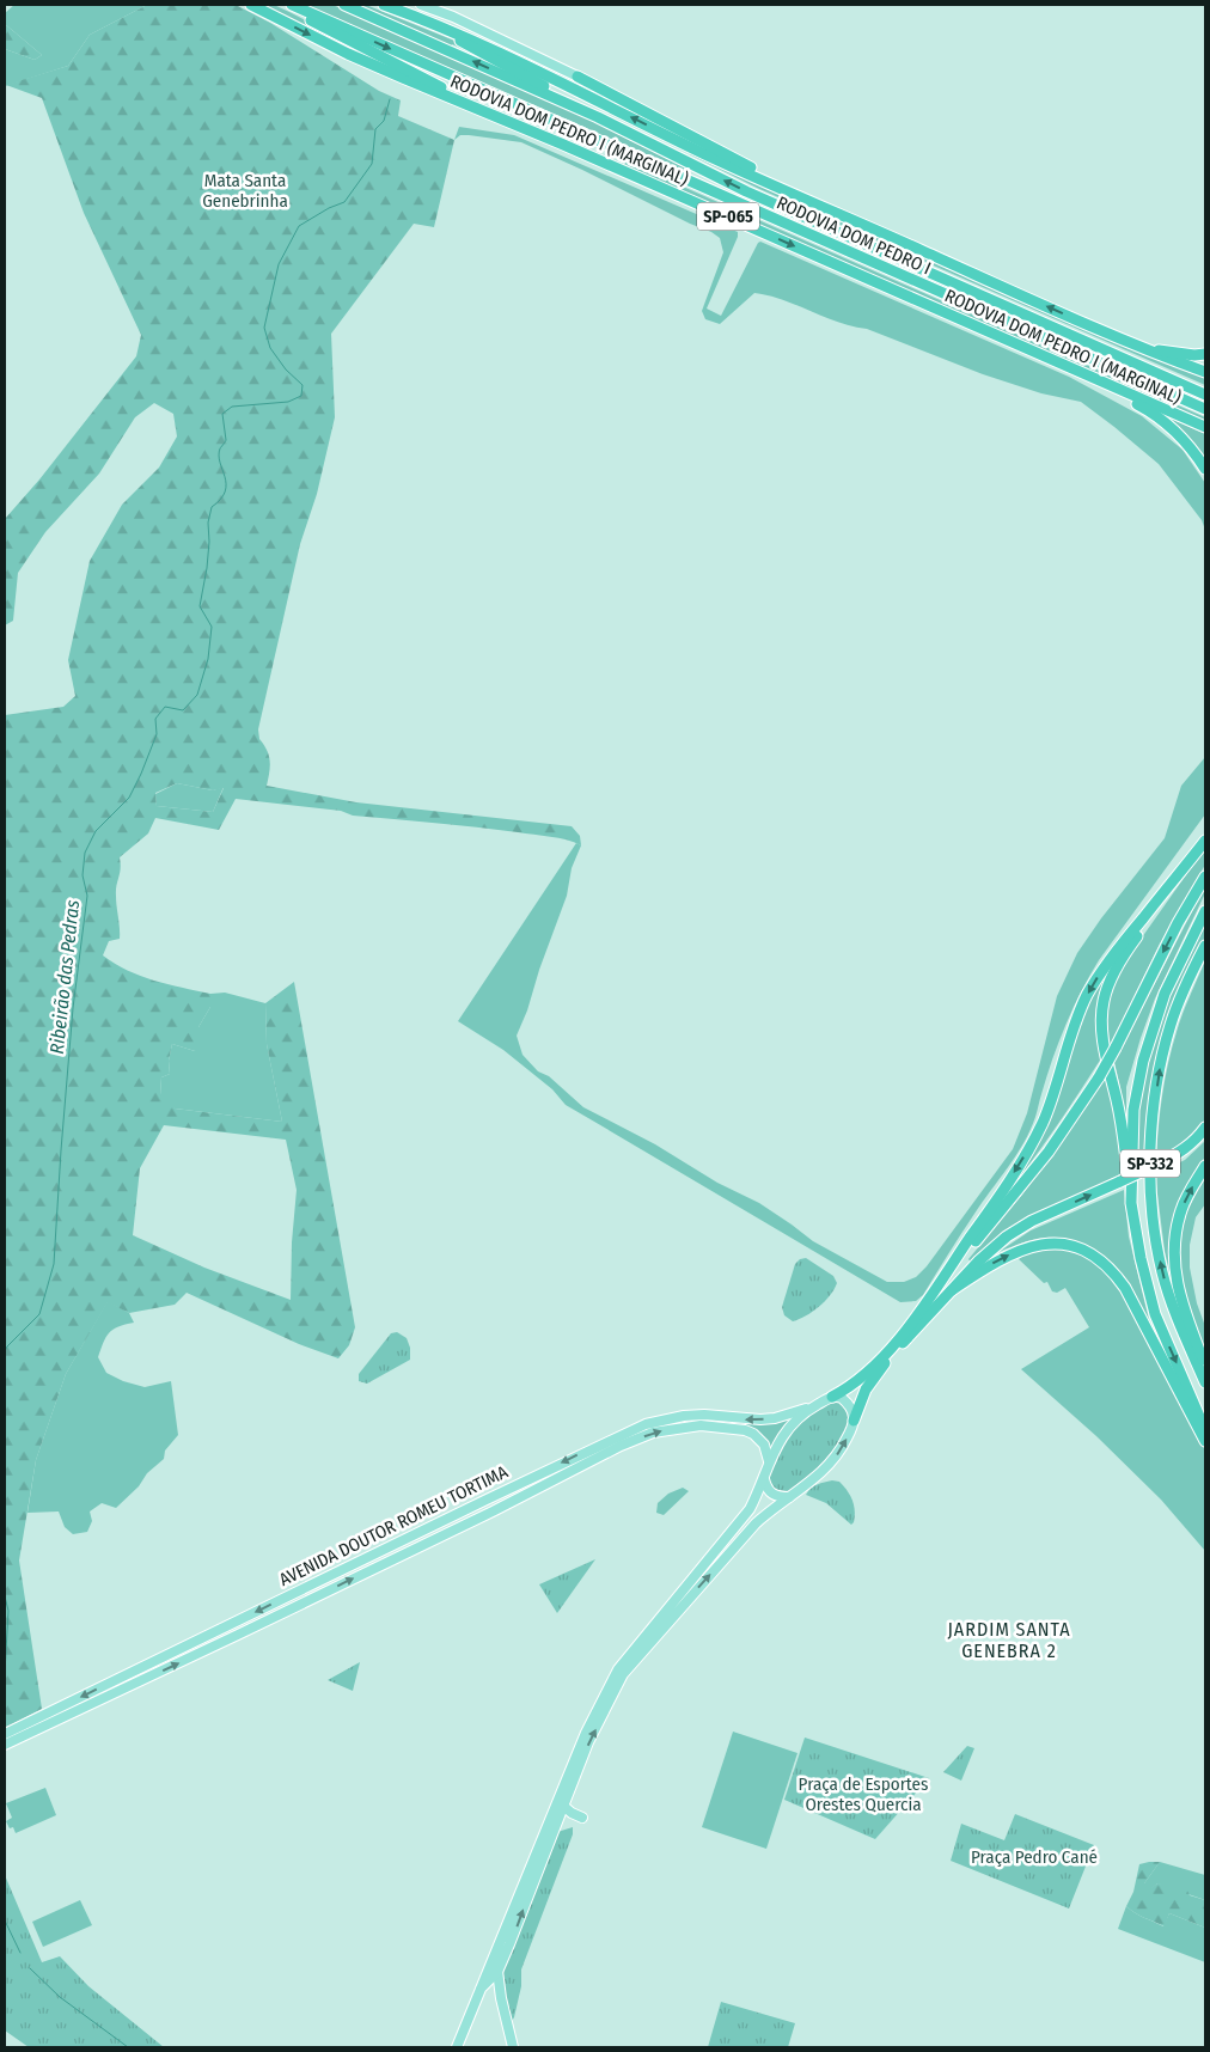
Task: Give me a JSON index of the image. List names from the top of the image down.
{
  "streets": {
    "highway": [
      "RODOVIA DOM PEDRO I (MARGINAL)",
      "SP-065",
      "RODOVIA DOM PEDRO I",
      "SP-332"
    ],
    "main road": ["AVENIDA DOUTOR ROMEU TORTIMA"]
  },
  "districts": ["JARDIM SANTA GENEBRA 2"],
  "water": ["Ribeirão das Pedras"],
  "parks": ["Mata Santa Genebrinha", "Praça de Esportes Orestes Quercia", "Praça Pedro Cané"]
}
